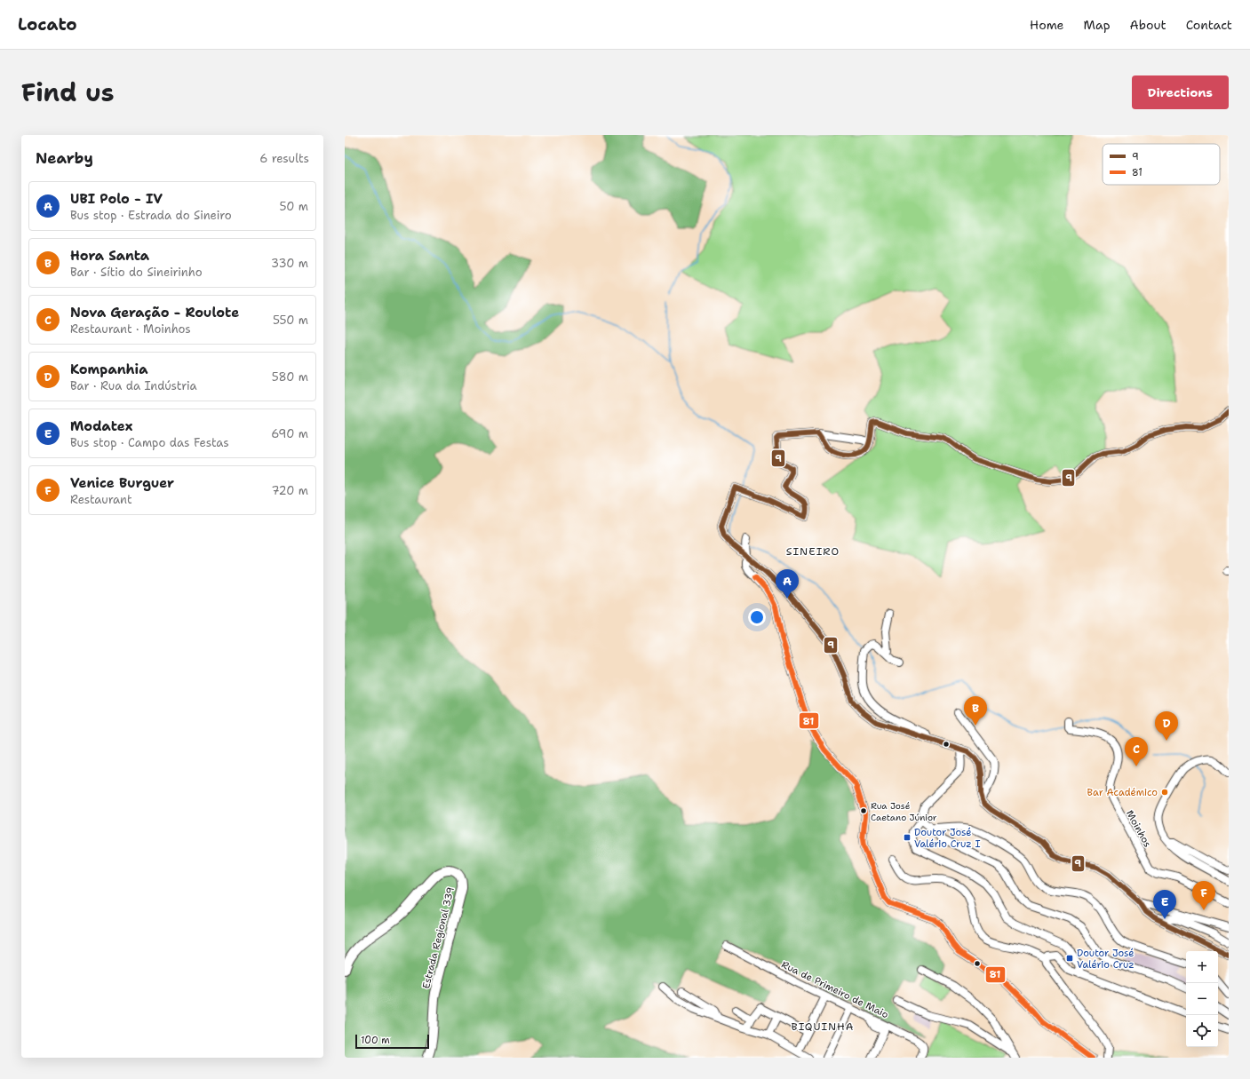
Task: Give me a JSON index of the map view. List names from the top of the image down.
{
  "streets": {
    "main road": ["Estrada Regional 339"],
    "street": ["Moinhos", "Rua de Primeiro de Maio"]
  },
  "districts": ["SINEIRO", "BIQUINHA"],
  "places": {
    "other": ["Bar Académico", "Rua José Caetano Júnior"],
    "transit": ["Doutor José Valério Cruz I", "Doutor José Valério Cruz"]
  },
  "lines": ["transit line 9", "transit line 81"],
  "legend": ["9", "81"],
  "scale_bar": "100 m",
  "page": {
    "header": "Locato",
    "nav": [
      "Home",
      "Map",
      "About",
      "Contact"
    ],
    "title": "Find us",
    "buttons": "Directions",
    "heading": ["Nearby", "6 results"],
    "list": [
      {
        "mark": "A",
        "name": "UBI Polo - IV",
        "note": "Bus stop · Estrada do Sineiro",
        "value": "50 m"
      },
      {
        "mark": "B",
        "name": "Hora Santa",
        "note": "Bar · Sítio do Sineirinho",
        "value": "330 m"
      },
      {
        "mark": "C",
        "name": "Nova Geração - Roulote",
        "note": "Restaurant · Moinhos",
        "value": "550 m"
      },
      {
        "mark": "D",
        "name": "Kompanhia",
        "note": "Bar · Rua da Indústria",
        "value": "580 m"
      },
      {
        "mark": "E",
        "name": "Modatex",
        "note": "Bus stop · Campo das Festas",
        "value": "690 m"
      },
      {
        "mark": "F",
        "name": "Venice Burguer",
        "note": "Restaurant",
        "value": "720 m"
      }
    ],
    "pins": [
      "A",
      "B",
      "D",
      "C",
      "F",
      "E"
    ],
    "map_buttons": ["+", "−"],
    "scale": "100 m"
  }
}
